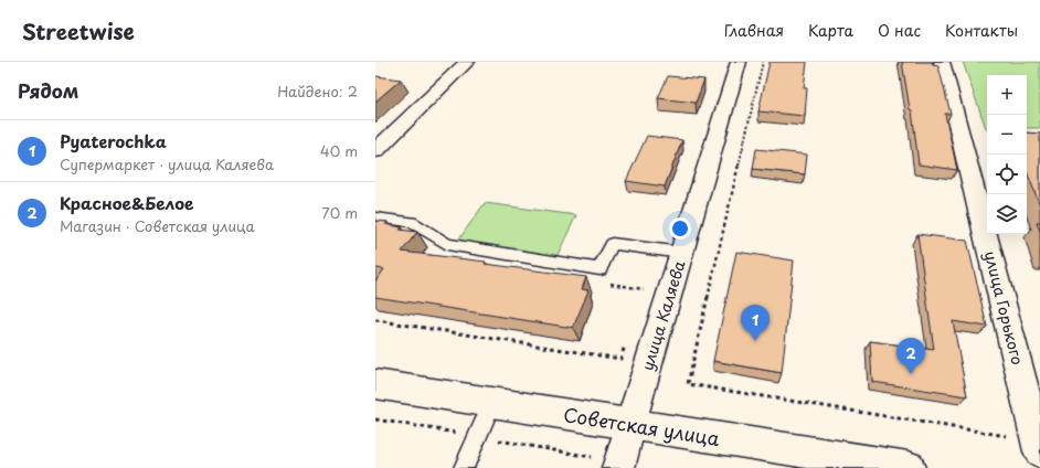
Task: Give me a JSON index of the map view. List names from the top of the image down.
{
  "streets": {
    "street": ["улица Горького", "улица Каляева", "Советская улица"]
  },
  "crossings": [
    ["улица Каляева", "Советская улица"]
  ],
  "page": {
    "header": "Streetwise",
    "nav": [
      "Главная",
      "Карта",
      "О нас",
      "Контакты"
    ],
    "heading": ["Рядом", "Найдено: 2"],
    "map_buttons": ["+", "−"],
    "list": [
      {
        "mark": "1",
        "name": "Pyaterochka",
        "note": "Супермаркет · улица Каляева",
        "value": "40 m"
      },
      {
        "mark": "2",
        "name": "Красное&Белое",
        "note": "Магазин · Советская улица",
        "value": "70 m"
      }
    ],
    "pins": ["1", "2"]
  }
}
